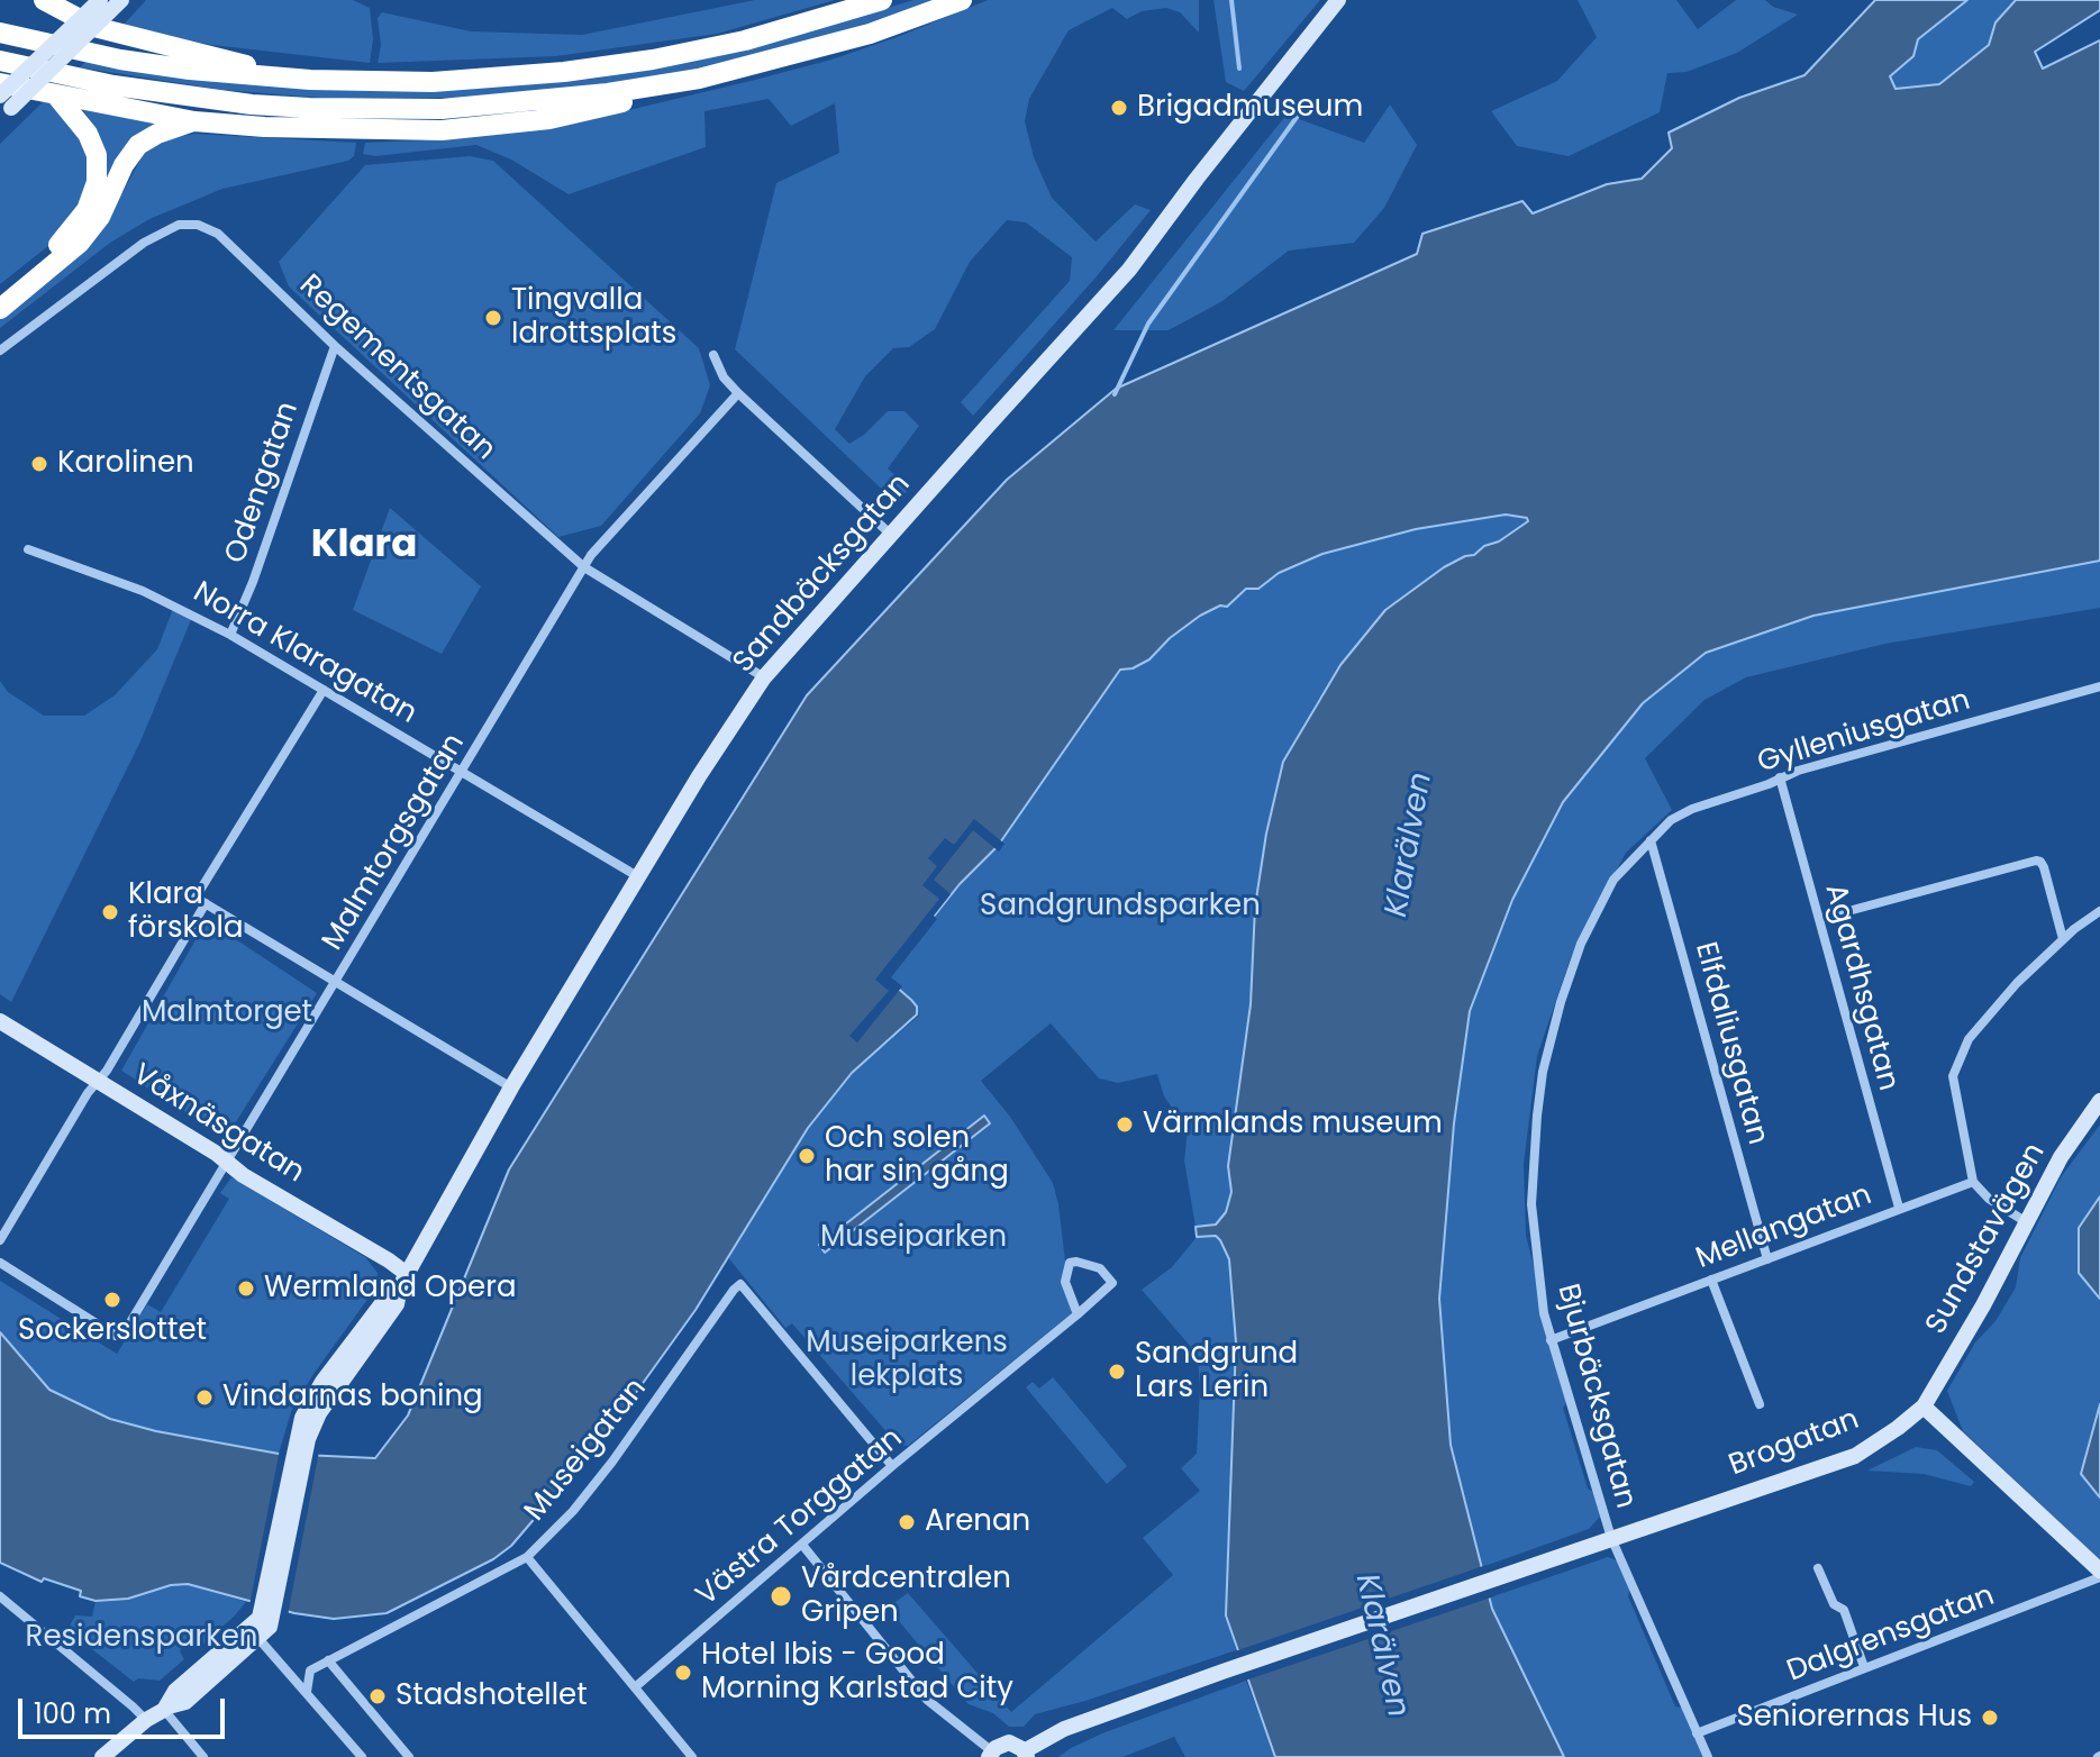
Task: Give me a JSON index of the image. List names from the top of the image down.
{
  "streets": {
    "street": [
      "Regementsgatan",
      "Odengatan",
      "Sandbäcksgatan",
      "Norra Klaragatan",
      "Gylleniusgatan",
      "Malmtorgsgatan",
      "Agardhsgatan",
      "Elfdaliusgatan",
      "Våxnäsgatan",
      "Mellangatan",
      "Sundstavägen",
      "Bjurbäcksgatan",
      "Brogatan",
      "Museigatan",
      "Västra Torggatan",
      "Dalgrensgatan"
    ]
  },
  "crossings": [
    ["Regementsgatan", "Odengatan"],
    ["Regementsgatan", "Sandbäcksgatan"],
    ["Regementsgatan", "Malmtorgsgatan"],
    ["Odengatan", "Norra Klaragatan"],
    ["Sandbäcksgatan", "Norra Klaragatan"],
    ["Sandbäcksgatan", "Våxnäsgatan"],
    ["Norra Klaragatan", "Malmtorgsgatan"],
    ["Gylleniusgatan", "Agardhsgatan"],
    ["Gylleniusgatan", "Elfdaliusgatan"],
    ["Gylleniusgatan", "Bjurbäcksgatan"],
    ["Malmtorgsgatan", "Våxnäsgatan"],
    ["Agardhsgatan", "Mellangatan"],
    ["Elfdaliusgatan", "Mellangatan"],
    ["Elfdaliusgatan", "Bjurbäcksgatan"],
    ["Mellangatan", "Bjurbäcksgatan"],
    ["Sundstavägen", "Brogatan"],
    ["Bjurbäcksgatan", "Brogatan"],
    ["Bjurbäcksgatan", "Dalgrensgatan"],
    ["Museigatan", "Västra Torggatan"]
  ],
  "districts": ["Klara"],
  "water": ["Klarälven"],
  "parks": [
    "Sandgrundsparken",
    "Malmtorget",
    "Museiparken",
    "Museiparkens lekplats",
    "Residensparken"
  ],
  "places": [
    "Brigadmuseum",
    "Tingvalla Idrottsplats",
    "Karolinen",
    "Klara förskola",
    "Värmlands museum",
    "Och solen har sin gång",
    "Wermland Opera",
    "Sockerslottet",
    "Sandgrund Lars Lerin",
    "Vindarnas boning",
    "Arenan",
    "Vårdcentralen Gripen",
    "Hotel Ibis - Good Morning Karlstad City",
    "Stadshotellet",
    "Seniorernas Hus"
  ],
  "scale_bar": "100 m"
}
